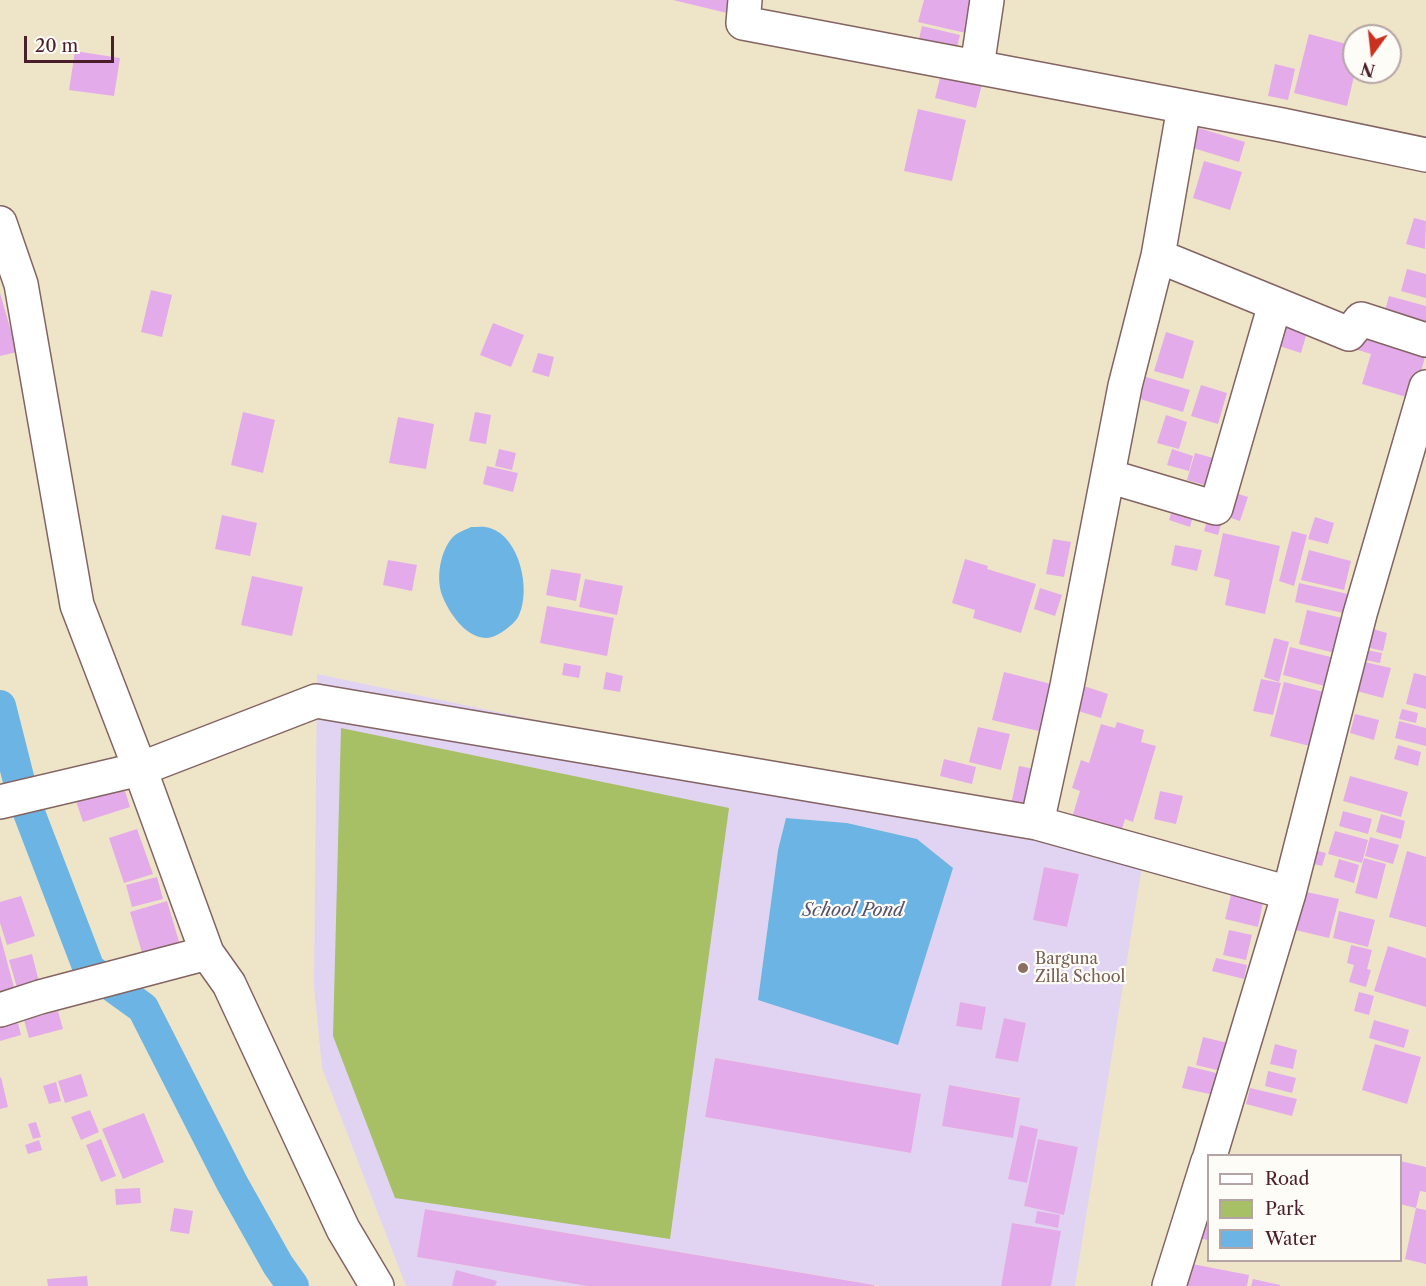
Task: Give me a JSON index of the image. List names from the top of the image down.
{
  "water": ["School Pond"],
  "places": ["Barguna Zilla School"],
  "legend": ["Road", "Park", "Water"],
  "scale_bar": "20 m",
  "north": "bottom"
}
